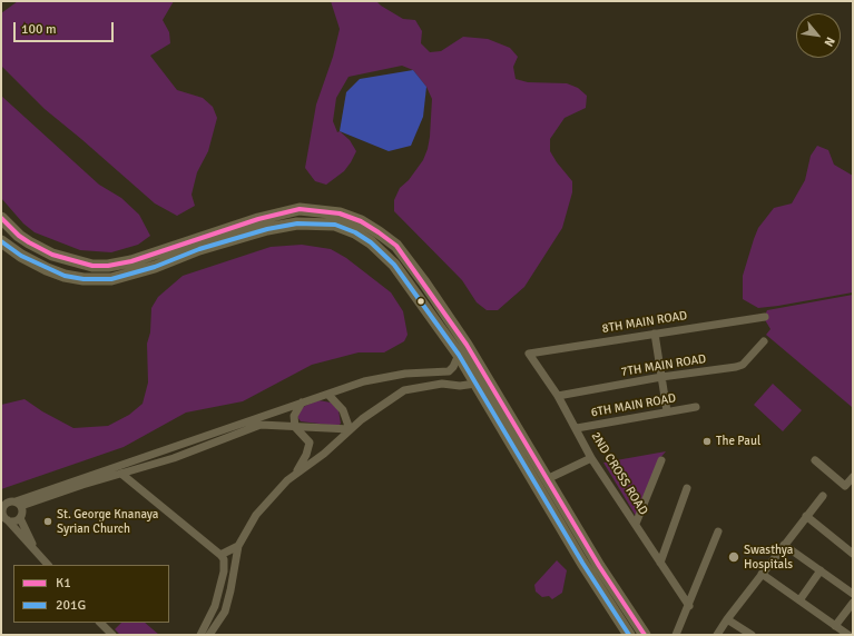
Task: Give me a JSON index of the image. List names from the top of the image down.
{
  "streets": {
    "street": [
      "8TH MAIN ROAD",
      "7TH MAIN ROAD",
      "6TH MAIN ROAD",
      "2ND CROSS ROAD"
    ]
  },
  "crossings": [
    ["8TH MAIN ROAD", "2ND CROSS ROAD"],
    ["7TH MAIN ROAD", "2ND CROSS ROAD"],
    ["6TH MAIN ROAD", "2ND CROSS ROAD"]
  ],
  "places": ["The Paul", "St. George Knanaya Syrian Church", "Swasthya Hospitals"],
  "lines": ["transit line K1", "transit line 201G"],
  "legend": ["K1", "201G"],
  "scale_bar": "100 m",
  "north": "bottom right"
}
